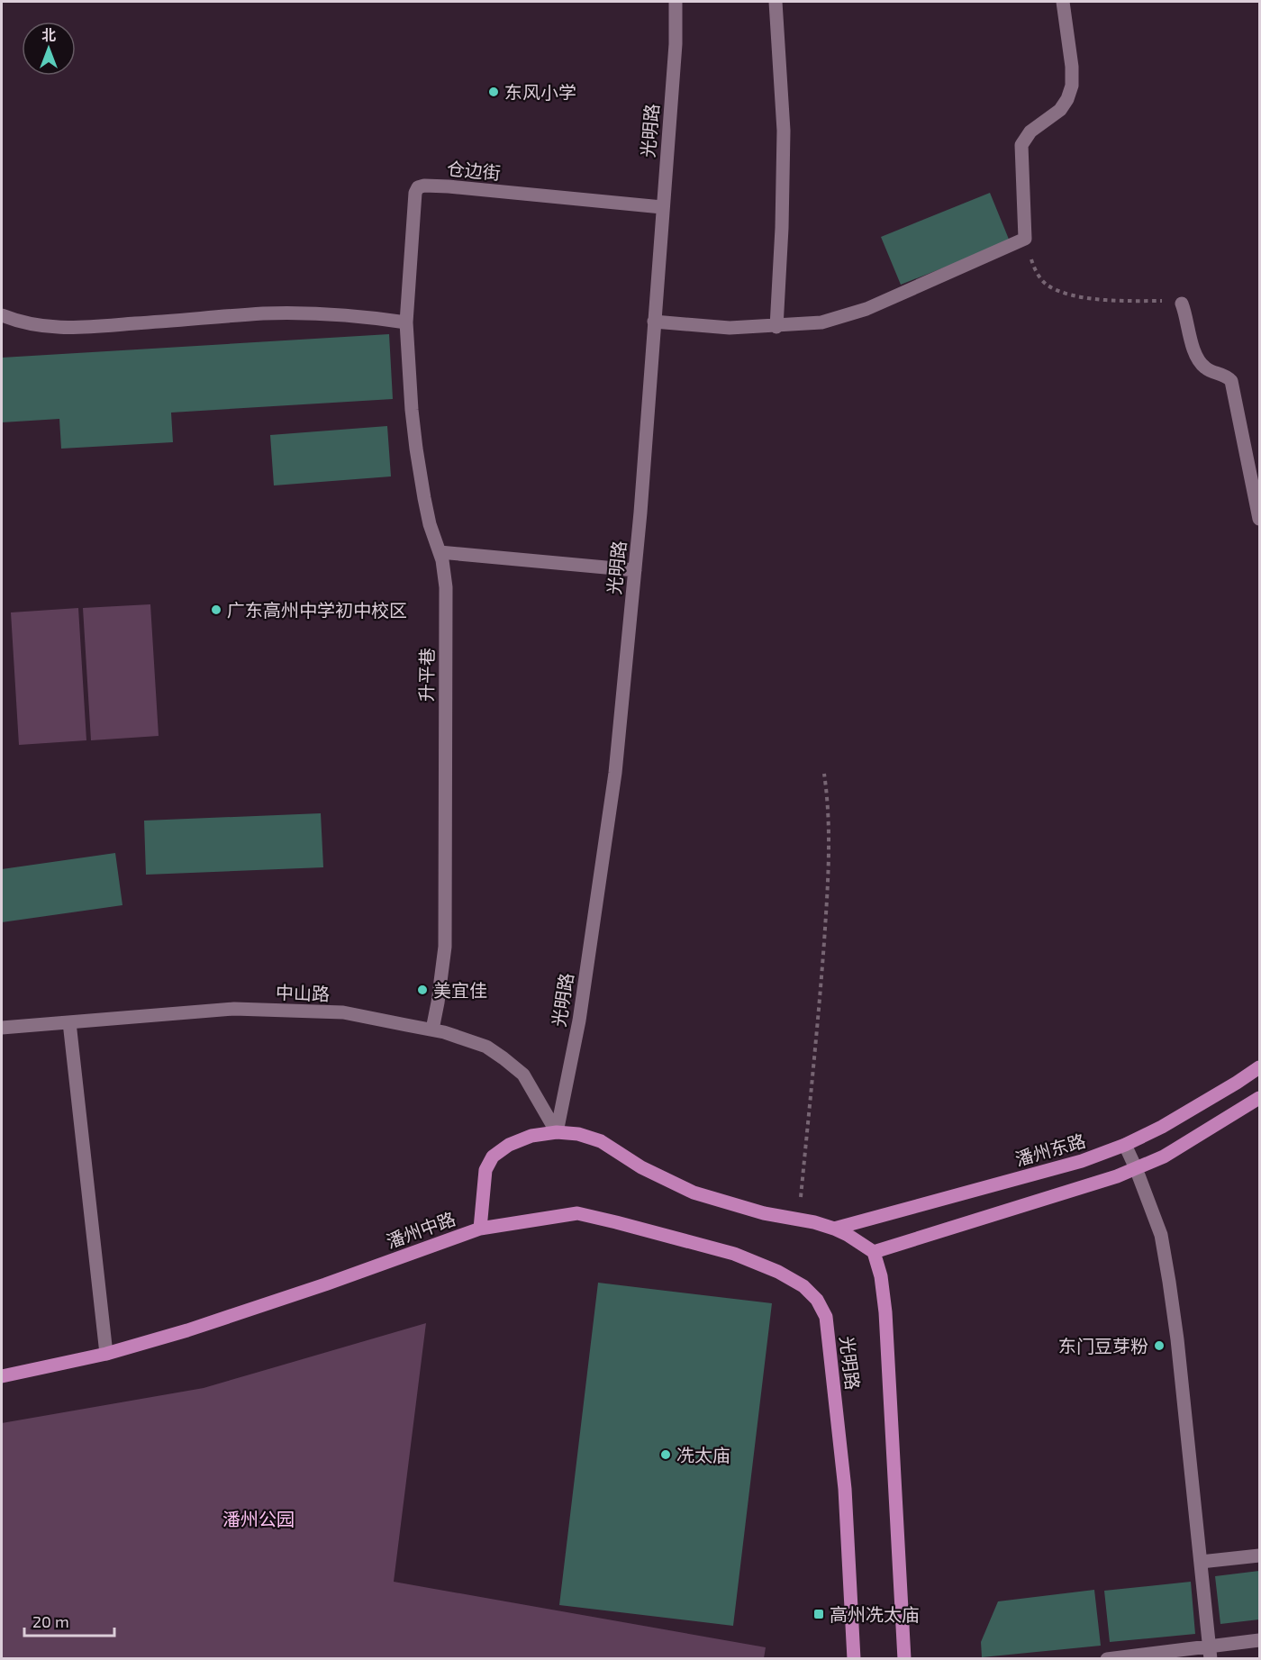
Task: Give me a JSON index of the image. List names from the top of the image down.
{
  "streets": {
    "main road": ["光明路", "潘州东路", "潘州中路"],
    "street": ["仓边街", "升平巷", "中山路"]
  },
  "crossings": [
    ["光明路", "仓边街"],
    ["光明路", "中山路"],
    ["光明路", "潘州中路"],
    ["仓边街", "升平巷"],
    ["升平巷", "中山路"],
    ["中山路", "潘州中路"],
    ["潘州东路", "潘州中路"]
  ],
  "parks": ["潘州公园"],
  "places": {
    "other": [
      "东风小学",
      "广东高州中学初中校区",
      "美宜佳",
      "东门豆芽粉",
      "冼太庙"
    ],
    "transit": ["高州冼太庙"]
  },
  "scale_bar": "20 m",
  "north": "top"
}
